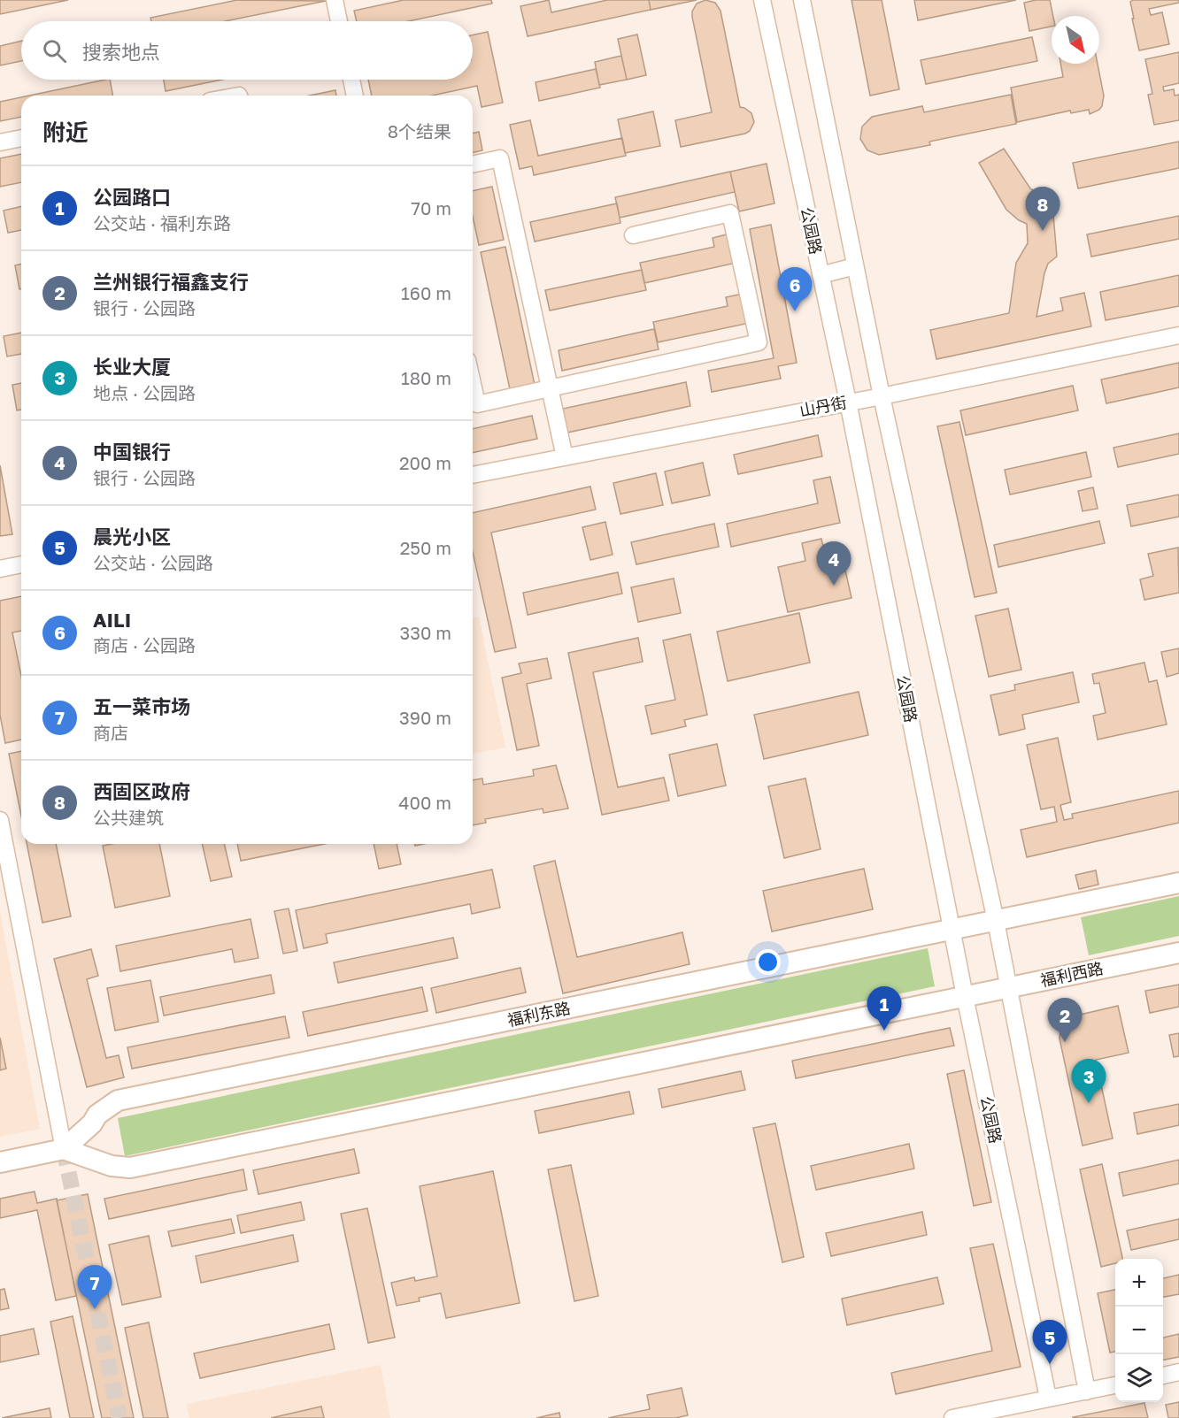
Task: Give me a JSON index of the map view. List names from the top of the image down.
{
  "streets": {
    "main road": ["福利西路", "福利东路"],
    "street": ["公园路", "山丹街"]
  },
  "crossings": [
    ["公园路", "山丹街"],
    ["公园路", "福利西路"],
    ["公园路", "福利东路"]
  ],
  "north": "bottom right",
  "page": {
    "search": "搜索地点",
    "heading": ["附近", "8个结果"],
    "list": [
      {
        "mark": "1",
        "name": "公园路口",
        "note": "公交站 · 福利东路",
        "value": "70 m"
      },
      {
        "mark": "2",
        "name": "兰州银行福鑫支行",
        "note": "银行 · 公园路",
        "value": "160 m"
      },
      {
        "mark": "3",
        "name": "长业大厦",
        "note": "地点 · 公园路",
        "value": "180 m"
      },
      {
        "mark": "4",
        "name": "中国银行",
        "note": "银行 · 公园路",
        "value": "200 m"
      },
      {
        "mark": "5",
        "name": "晨光小区",
        "note": "公交站 · 公园路",
        "value": "250 m"
      },
      {
        "mark": "6",
        "name": "AILI",
        "note": "商店 · 公园路",
        "value": "330 m"
      },
      {
        "mark": "7",
        "name": "五一菜市场",
        "note": "商店",
        "value": "390 m"
      },
      {
        "mark": "8",
        "name": "西固区政府",
        "note": "公共建筑",
        "value": "400 m"
      }
    ],
    "pins": [
      "8",
      "6",
      "4",
      "1",
      "2",
      "3",
      "7",
      "5"
    ],
    "map_buttons": ["+", "−"]
  }
}
